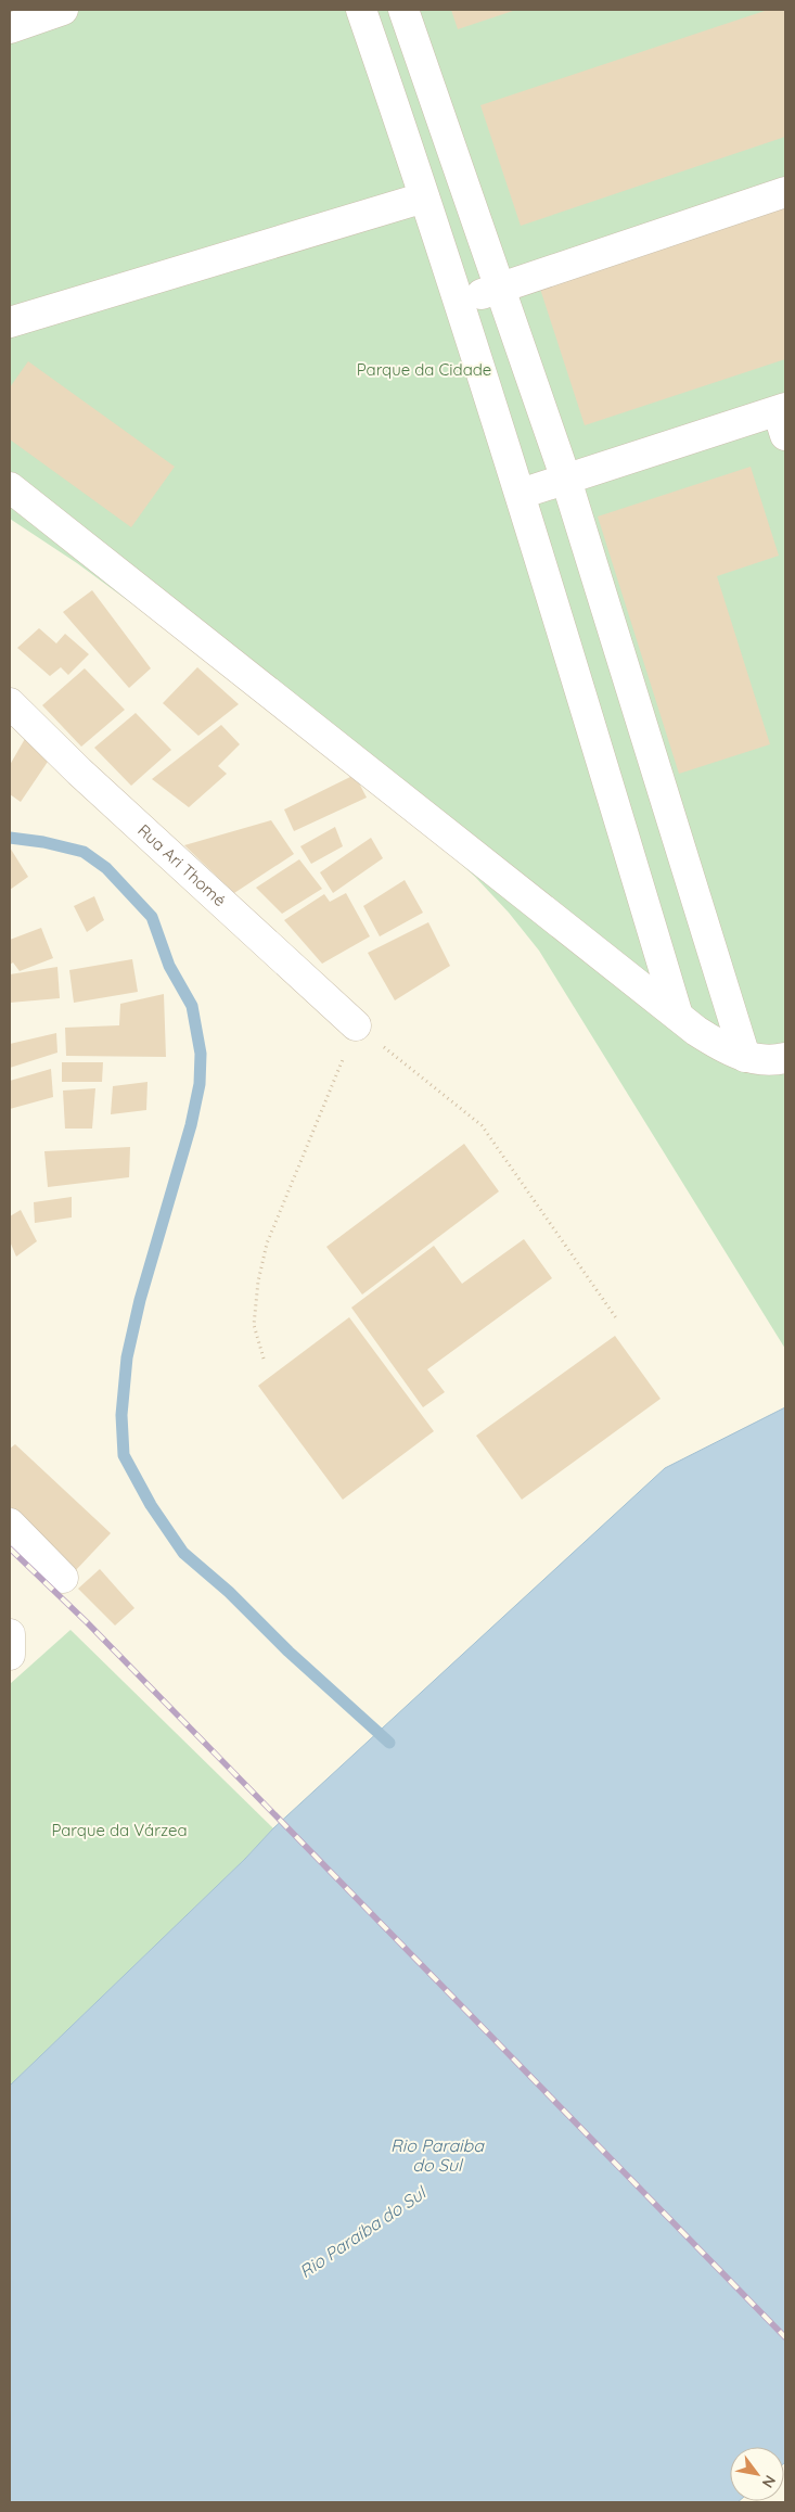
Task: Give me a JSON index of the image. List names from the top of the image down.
{
  "streets": {
    "street": ["Rua Ari Thomé"]
  },
  "water": ["Rio Paraiba do Sul", "Rio Paraíba do Sul"],
  "parks": ["Parque da Cidade", "Parque da Várzea"],
  "north": "bottom right"
}
